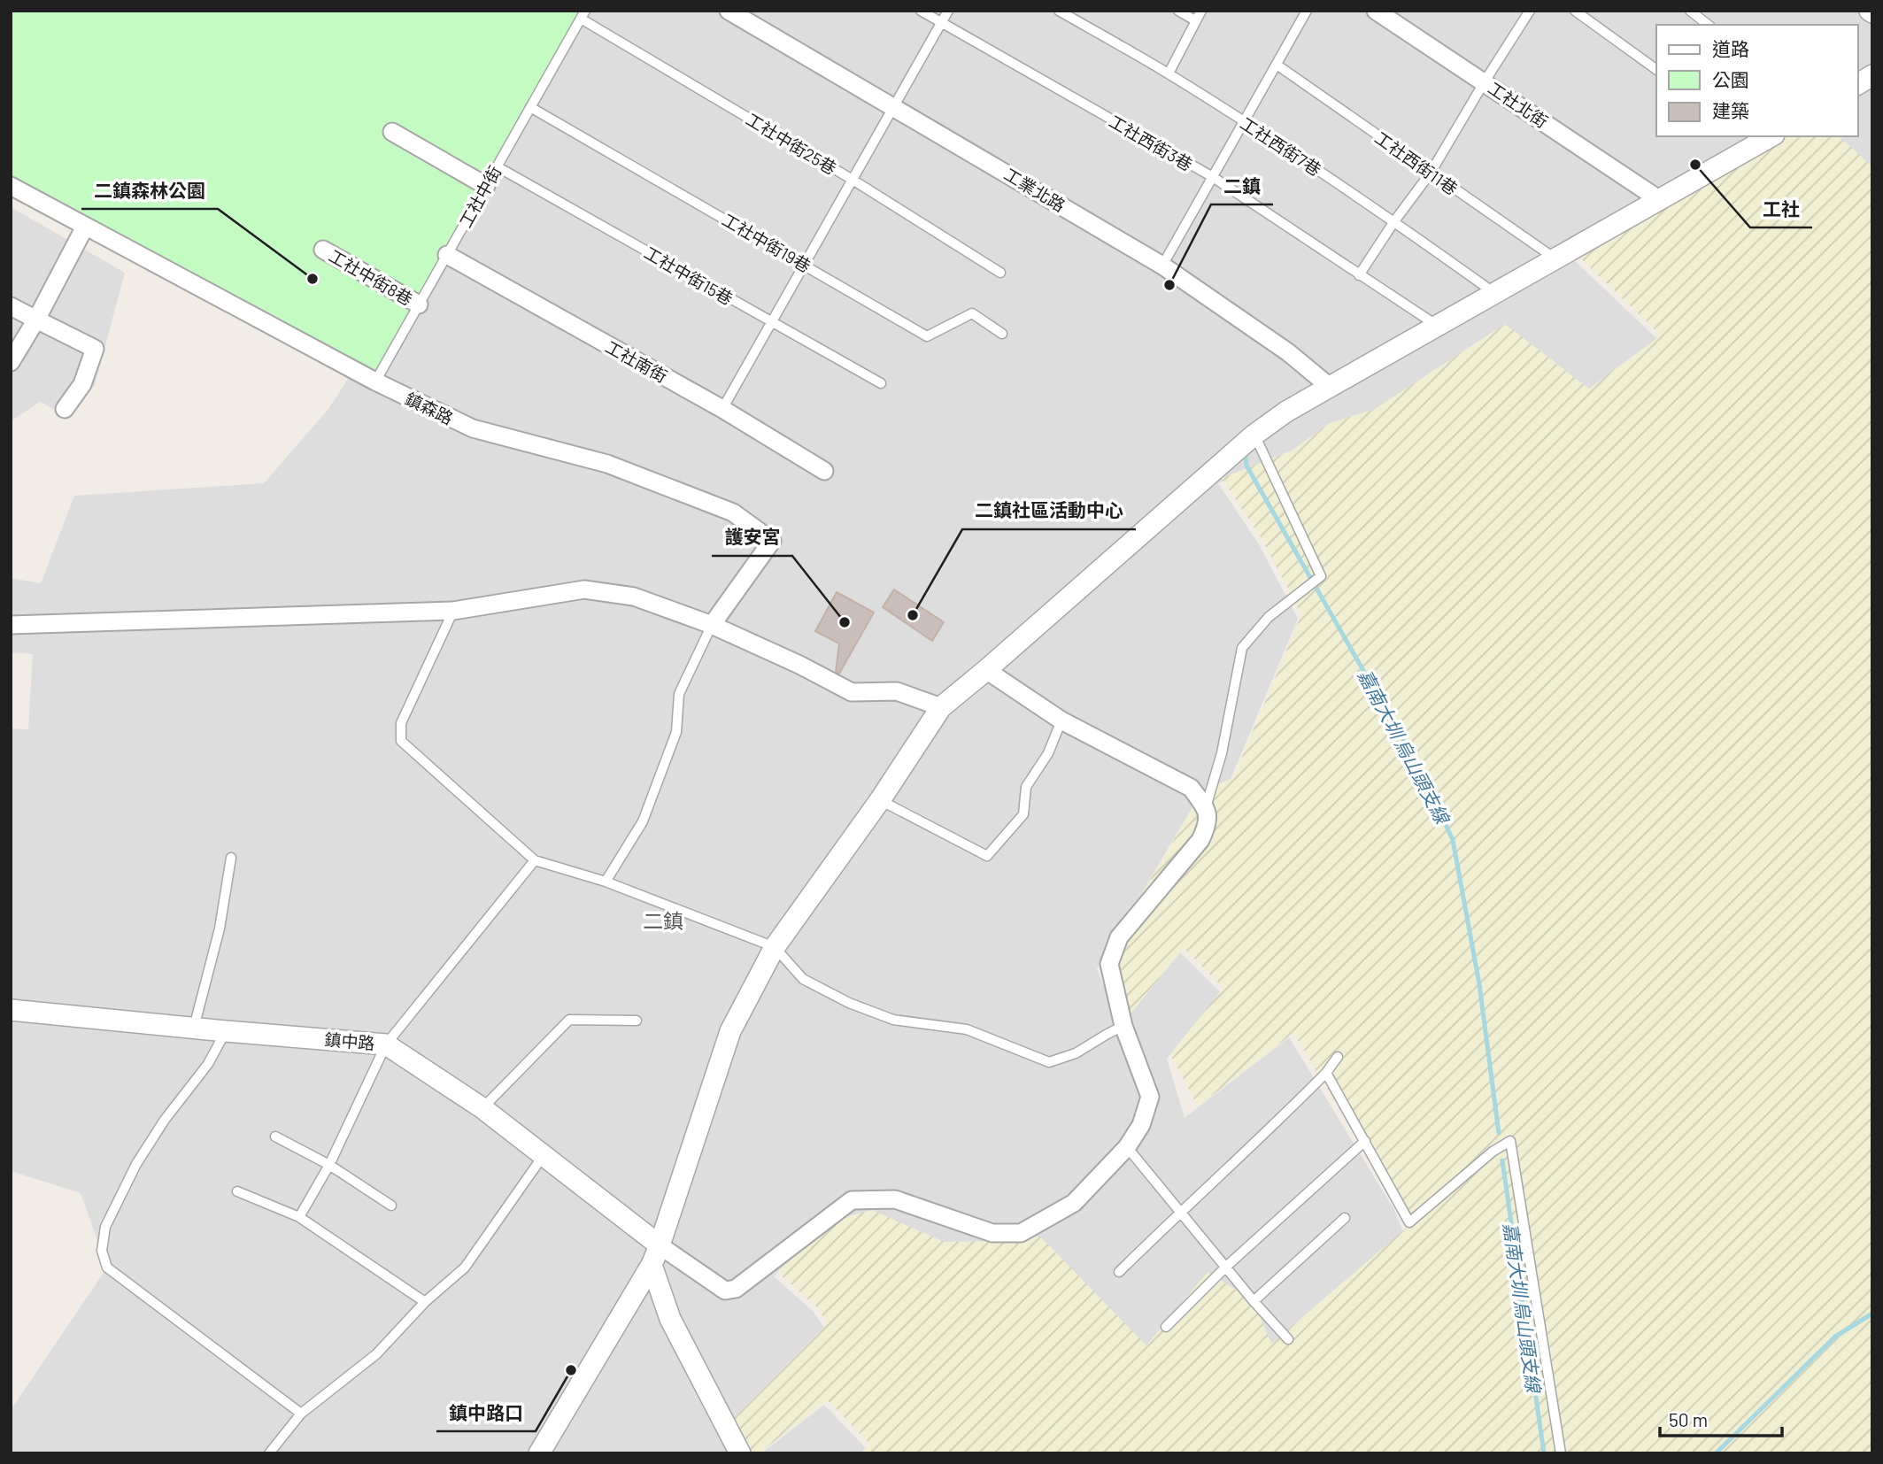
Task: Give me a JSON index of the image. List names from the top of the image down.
{
  "streets": {
    "street": [
      "工社北街",
      "工業北路",
      "工社中街8巷",
      "工社南街",
      "鎮森路",
      "鎮中路"
    ],
    "lane": [
      "工社西街3巷",
      "工社中街25巷",
      "工社西街7巷",
      "工社西街11巷",
      "工社中街",
      "工社中街19巷",
      "工社中街15巷"
    ]
  },
  "crossings": [
    ["工社中街25巷", "工社中街"],
    ["工社中街", "工社中街19巷"],
    ["工社中街", "工社中街15巷"],
    ["工社中街", "工社中街8巷"],
    ["工社中街", "工社南街"],
    ["工社中街", "鎮森路"]
  ],
  "districts": ["二鎮"],
  "water": ["嘉南大圳 烏山頭支線"],
  "places": [
    "工社",
    "二鎮森林公園",
    "二鎮",
    "二鎮社區活動中心",
    "護安宮",
    "鎮中路口"
  ],
  "legend": ["道路", "公園", "建築"],
  "scale_bar": "50 m"
}
